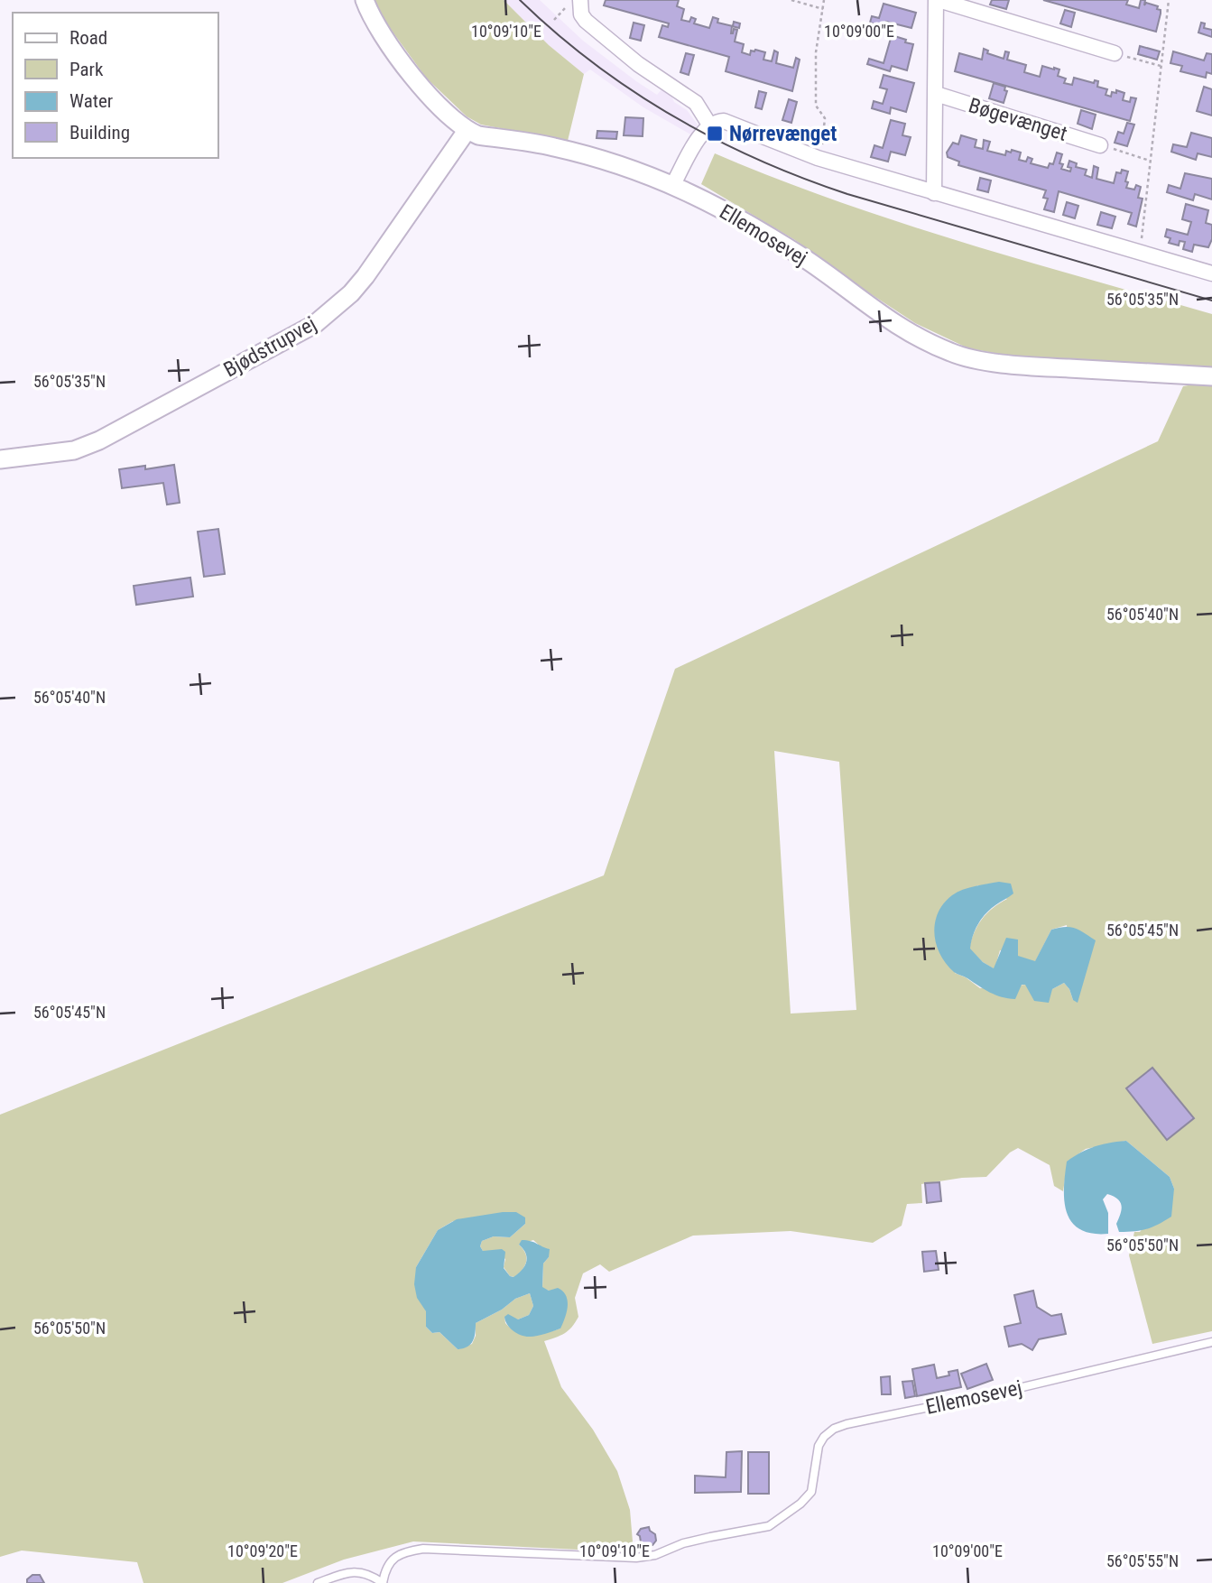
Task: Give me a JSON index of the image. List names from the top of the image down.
{
  "streets": {
    "street": ["Bøgevænget", "Ellemosevej", "Bjødstrupvej"]
  },
  "crossings": [
    ["Ellemosevej", "Bjødstrupvej"]
  ],
  "places": {
    "transit": ["Nørrevænget"]
  },
  "legend": [
    "Road",
    "Park",
    "Water",
    "Building"
  ],
  "coordinates": [
    "10°09'10\"E",
    "10°09'00\"E",
    "56°05'35\"N",
    "56°05'40\"N",
    "56°05'45\"N",
    "56°05'50\"N",
    "10°09'20\"E",
    "56°05'55\"N"
  ]
}
